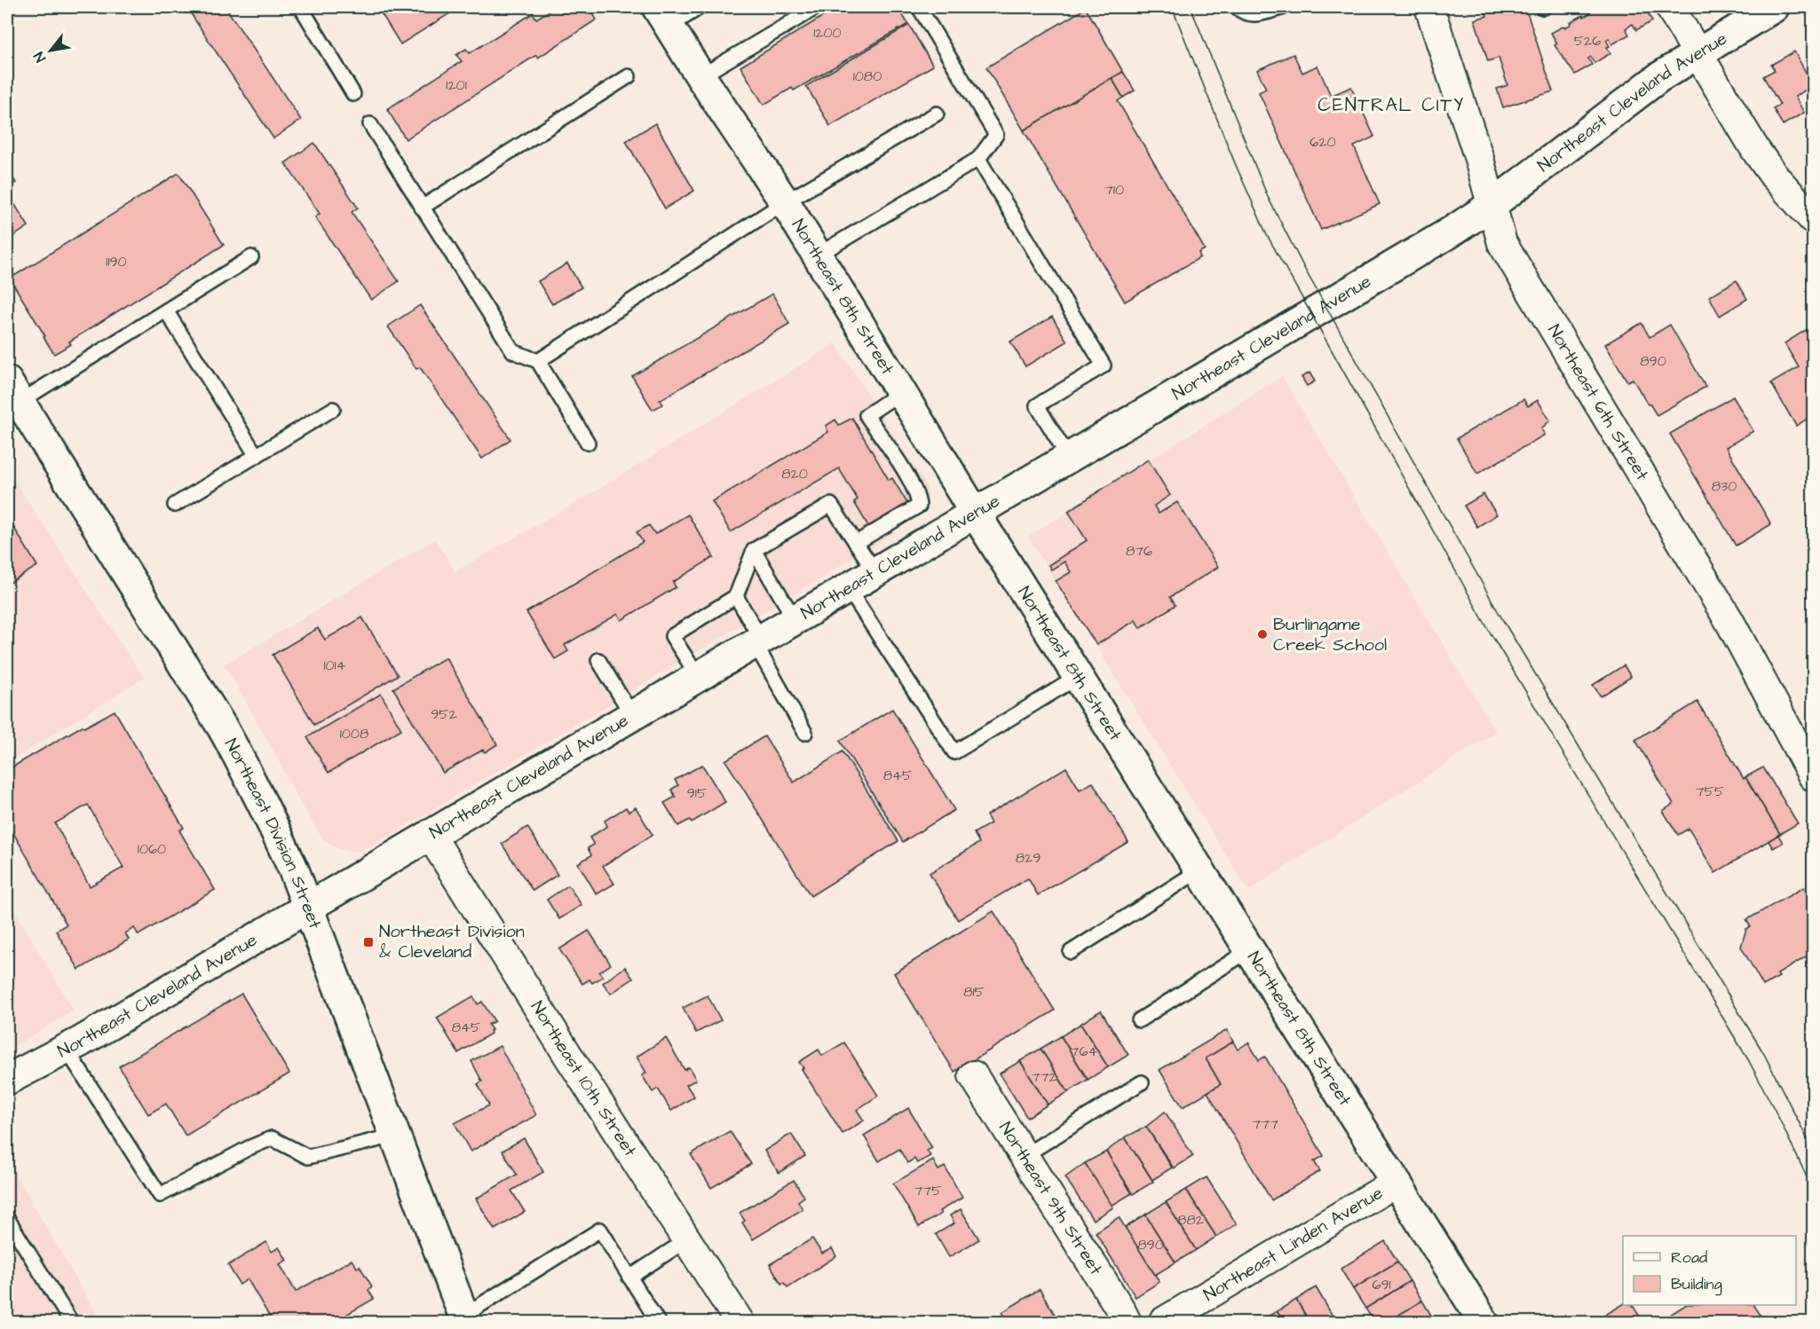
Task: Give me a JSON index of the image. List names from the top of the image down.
{
  "streets": {
    "main road": ["Northeast Cleveland Avenue", "Northeast 8th Street", "Northeast Division Street"],
    "street": [
      "Northeast 6th Street",
      "Northeast 10th Street",
      "Northeast 9th Street",
      "Northeast Linden Avenue"
    ]
  },
  "crossings": [
    ["Northeast Cleveland Avenue", "Northeast 8th Street"],
    ["Northeast Cleveland Avenue", "Northeast 6th Street"],
    ["Northeast Cleveland Avenue", "Northeast Division Street"],
    ["Northeast Cleveland Avenue", "Northeast 10th Street"],
    ["Northeast 8th Street", "Northeast Linden Avenue"]
  ],
  "districts": ["CENTRAL CITY"],
  "places": {
    "other": ["Burlingame Creek School"],
    "transit": ["Northeast Division & Cleveland"]
  },
  "house_numbers": [
    "1200",
    "526",
    "1080",
    "1201",
    "620",
    "710",
    "1190",
    "890",
    "820",
    "830",
    "876",
    "1014",
    "952",
    "1008",
    "845",
    "755",
    "915",
    "1060",
    "829",
    "815",
    "845",
    "764",
    "772",
    "777",
    "775",
    "882",
    "890",
    "691"
  ],
  "legend": ["Road", "Building"],
  "north": "bottom left"
}
